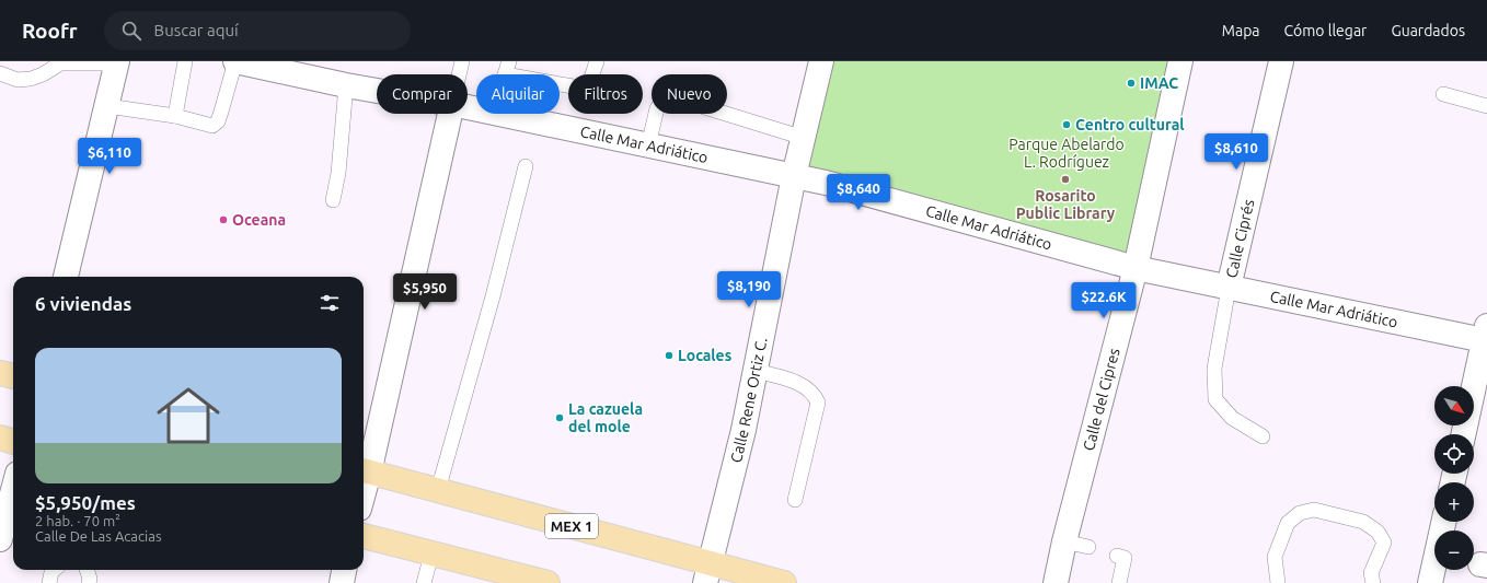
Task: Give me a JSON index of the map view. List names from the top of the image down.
{
  "streets": {
    "main road": ["MEX 1"],
    "street": [
      "Calle Mar Adriático",
      "Calle Ciprés",
      "Calle Rene Ortiz C.",
      "Calle del Cipres"
    ]
  },
  "crossings": [
    ["Calle Mar Adriático", "Calle Ciprés"],
    ["Calle Mar Adriático", "Calle Rene Ortiz C."],
    ["Calle Mar Adriático", "Calle del Cipres"],
    ["Calle Rene Ortiz C.", "MEX 1"]
  ],
  "parks": ["Parque Abelardo L. Rodríguez"],
  "places": [
    "IMAC",
    "Centro cultural",
    "Rosarito Public Library",
    "Oceana",
    "Locales",
    "La cazuela del mole"
  ],
  "north": "bottom right",
  "page": {
    "header": "Roofr",
    "search": "Buscar aquí",
    "nav": ["Mapa", "Cómo llegar", "Guardados"],
    "chip": [
      "Comprar",
      "Alquilar",
      "Filtros",
      "Nuevo"
    ],
    "price": [
      "$8,610",
      "$6,110",
      "$8,640",
      "$8,190",
      "$5,950",
      "$22.6K"
    ],
    "heading": "6 viviendas",
    "list": [
      {
        "name": "$5,950/mes",
        "note": "2 hab. · 70 m² · Calle De Las Acacias"
      }
    ],
    "map_buttons": ["+", "−"]
  }
}
